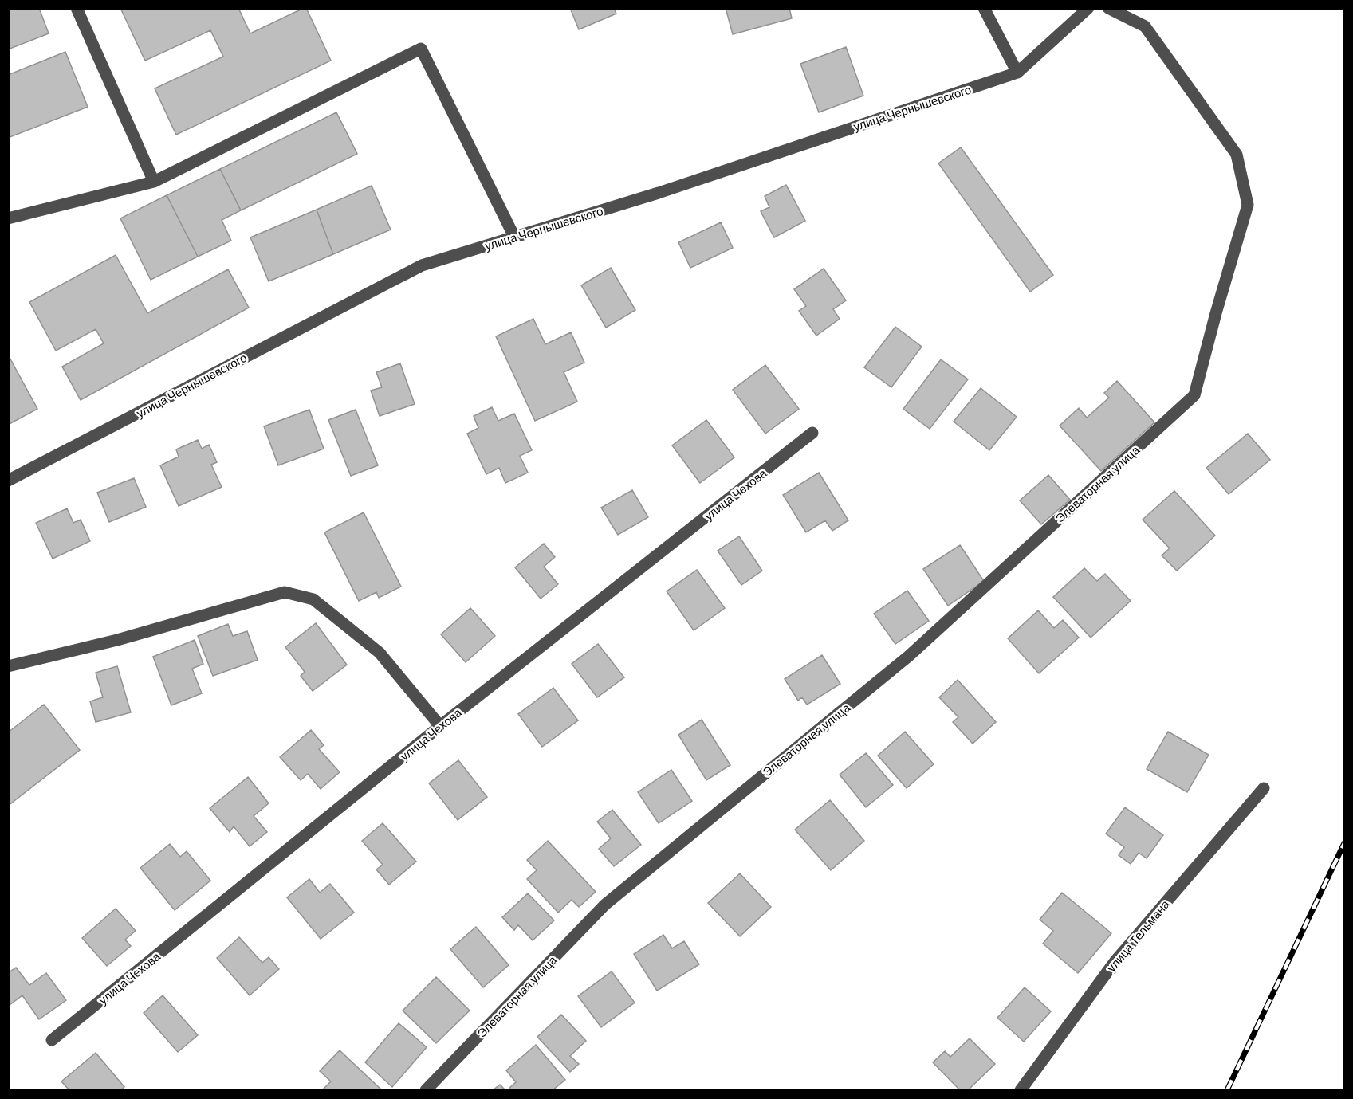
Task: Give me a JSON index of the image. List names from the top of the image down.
{
  "streets": {
    "street": [
      "улица Чернышевского",
      "Элеваторная улица",
      "улица Чехова",
      "улица Тельмана"
    ]
  }
}
